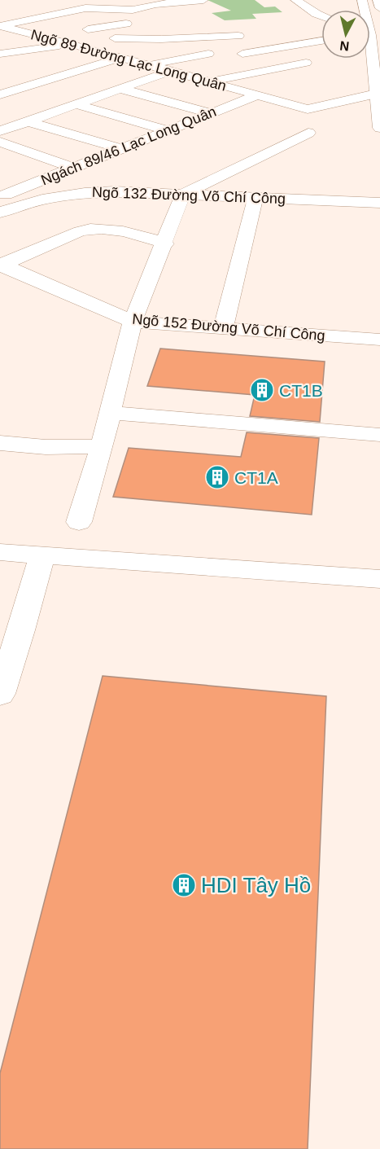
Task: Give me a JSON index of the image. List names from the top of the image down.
{
  "streets": {
    "main road": [
      "Ngõ 89 Đường Lạc Long Quân",
      "Ngách 89/46 Lạc Long Quân",
      "Ngõ 132 Đường Võ Chí Công",
      "Ngõ 152 Đường Võ Chí Công"
    ]
  },
  "crossings": [
    ["Ngõ 89 Đường Lạc Long Quân", "Ngách 89/46 Lạc Long Quân"]
  ],
  "places": {
    "building": ["CT1B", "CT1A", "HDI Tây Hồ"]
  },
  "north": "bottom"
}
